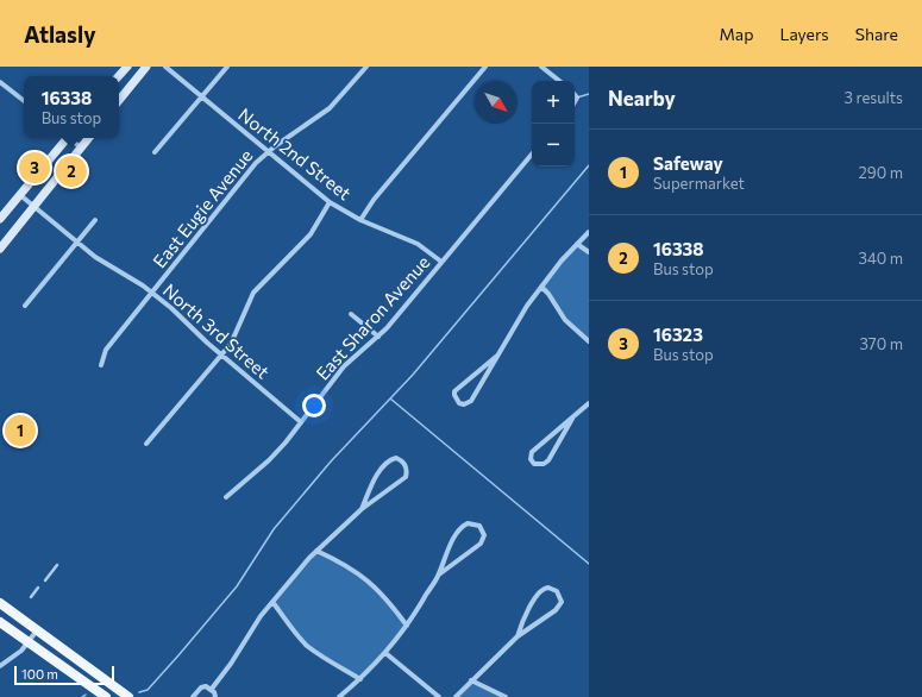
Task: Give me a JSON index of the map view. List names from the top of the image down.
{
  "streets": {
    "street": [
      "North 2nd Street",
      "East Eugie Avenue",
      "East Sharon Avenue",
      "North 3rd Street"
    ]
  },
  "crossings": [
    ["North 2nd Street", "East Eugie Avenue"],
    ["North 2nd Street", "East Sharon Avenue"],
    ["East Eugie Avenue", "North 3rd Street"],
    ["East Sharon Avenue", "North 3rd Street"]
  ],
  "scale_bar": "100 m",
  "north": "bottom right",
  "page": {
    "header": "Atlasly",
    "nav": ["Map", "Layers", "Share"],
    "heading": ["Nearby", "3 results"],
    "popup": ["16338", "Bus stop"],
    "map_buttons": ["+", "−"],
    "list": [
      {
        "mark": "1",
        "name": "Safeway",
        "note": "Supermarket",
        "value": "290 m"
      },
      {
        "mark": "2",
        "name": "16338",
        "note": "Bus stop",
        "value": "340 m"
      },
      {
        "mark": "3",
        "name": "16323",
        "note": "Bus stop",
        "value": "370 m"
      }
    ],
    "pins": ["3", "2", "1"],
    "scale": "100 m"
  }
}
